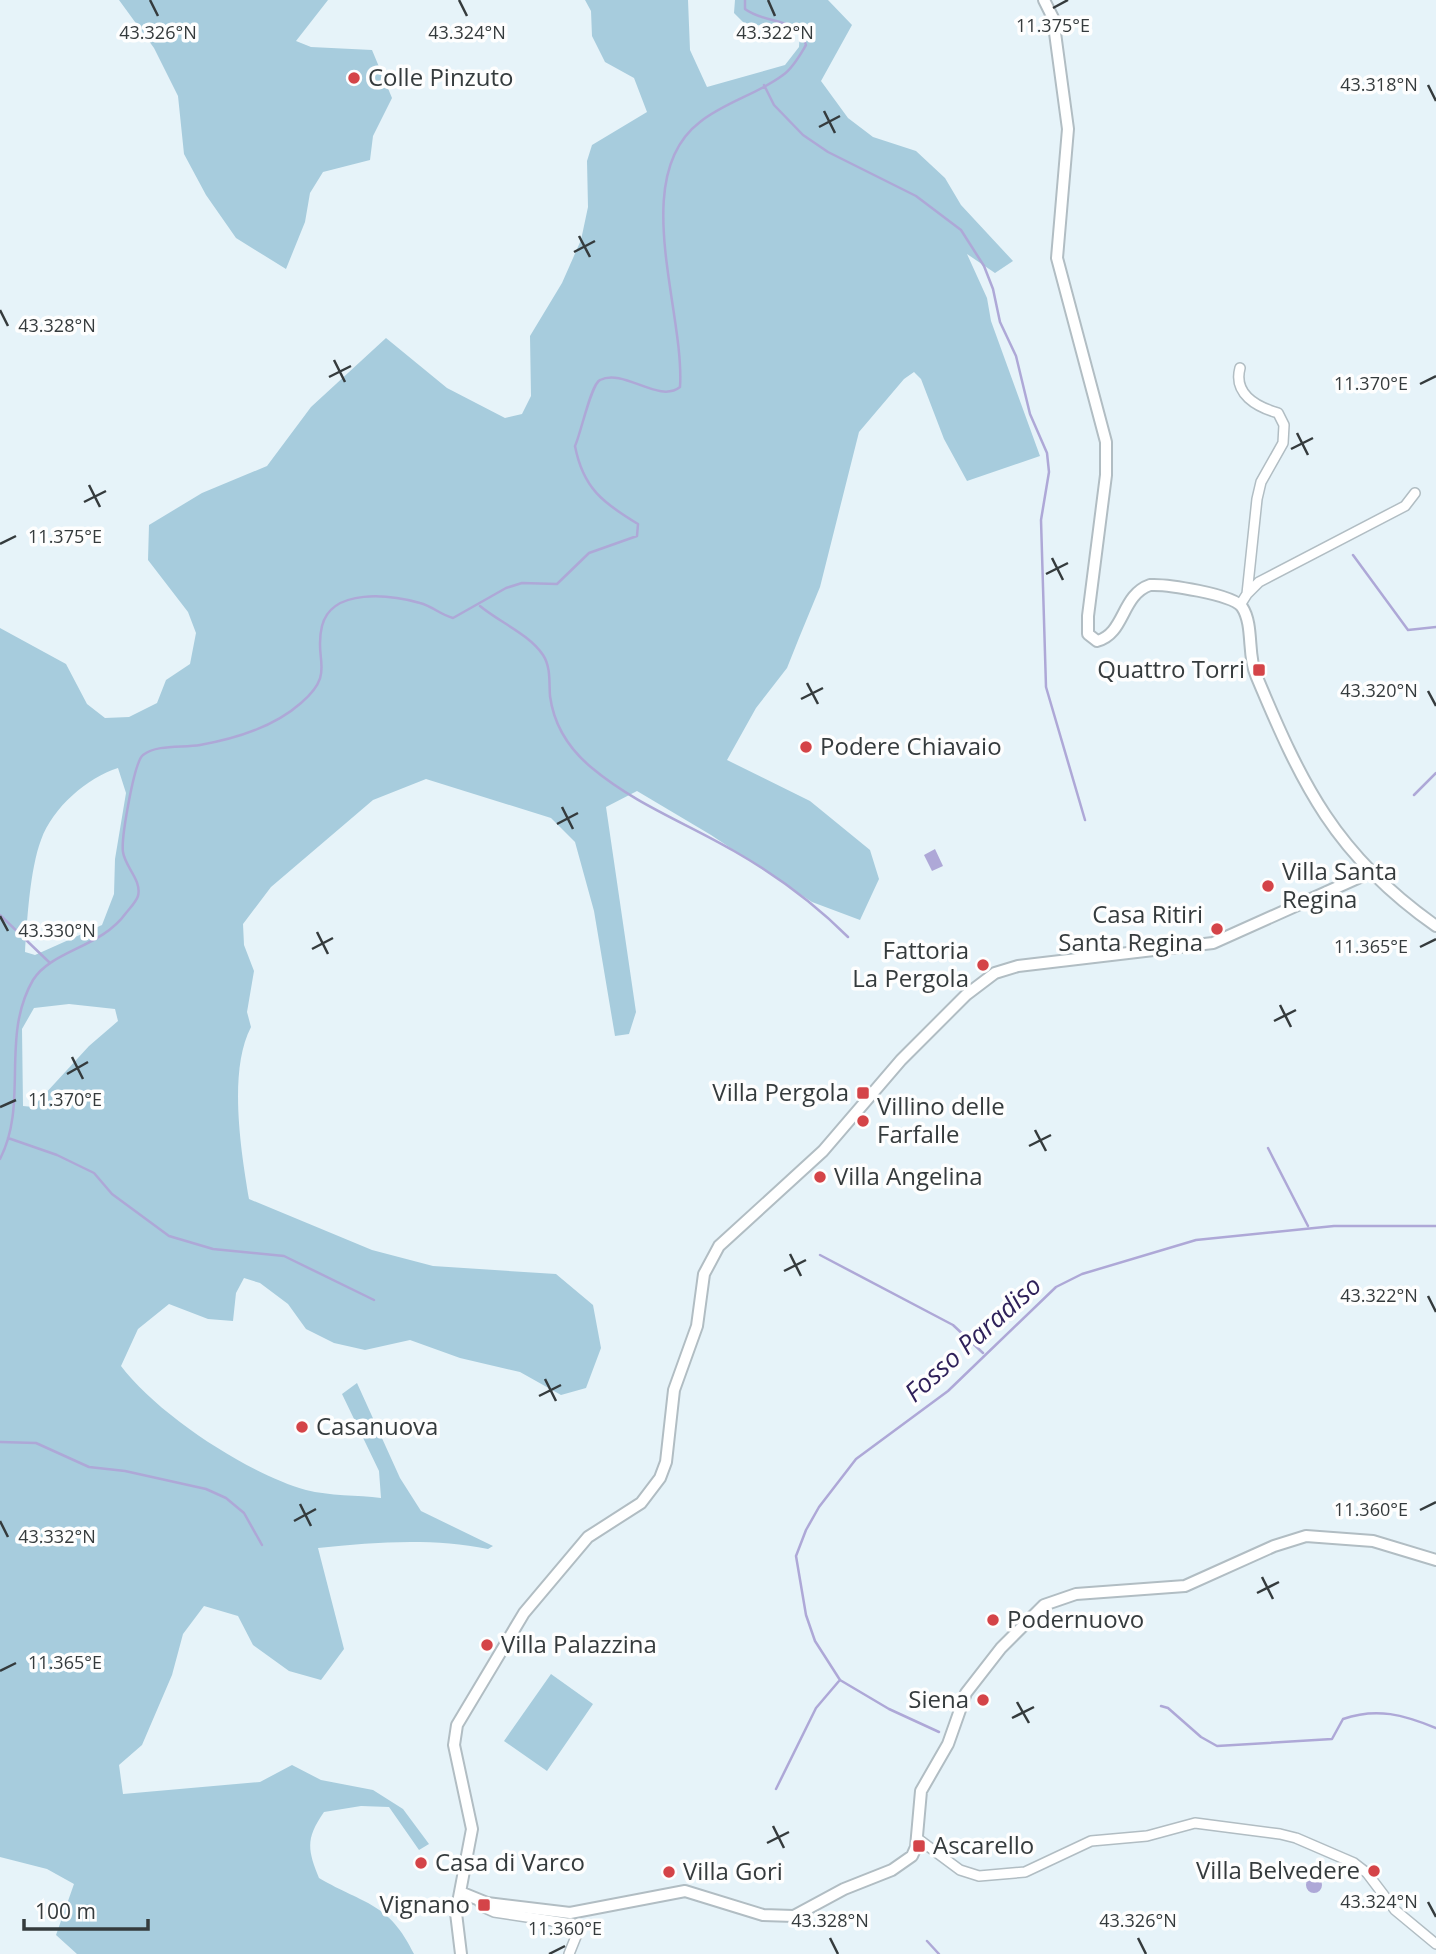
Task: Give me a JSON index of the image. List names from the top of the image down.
{
  "water": ["Fosso Paradiso"],
  "places": {
    "other": [
      "Colle Pinzuto",
      "Podere Chiavaio",
      "Villa Santa Regina",
      "Casa Ritiri Santa Regina",
      "Fattoria La Pergola",
      "Villino delle Farfalle",
      "Villa Angelina",
      "Casanuova",
      "Podernuovo",
      "Villa Palazzina",
      "Siena",
      "Casa di Varco",
      "Villa Belvedere",
      "Villa Gori"
    ],
    "transit": [
      "Quattro Torri",
      "Villa Pergola",
      "Ascarello",
      "Vignano"
    ]
  },
  "scale_bar": "100 m",
  "coordinates": [
    "11.375°E",
    "43.326°N",
    "43.324°N",
    "43.322°N",
    "43.318°N",
    "43.328°N",
    "11.370°E",
    "43.320°N",
    "43.330°N",
    "11.365°E",
    "11.360°E",
    "43.332°N"
  ]
}
